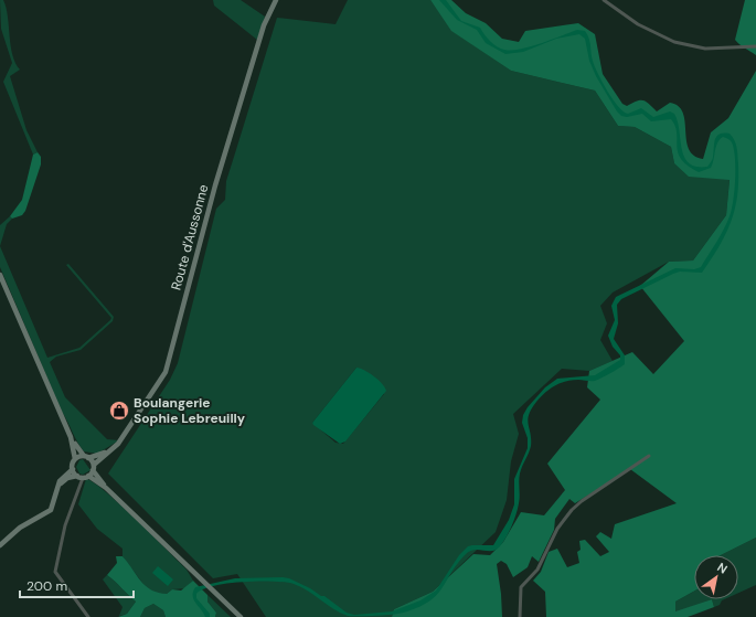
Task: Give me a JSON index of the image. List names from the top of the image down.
{
  "streets": {
    "main road": ["Route d'Aussonne"]
  },
  "places": {
    "shop": ["Boulangerie Sophie Lebreuilly"]
  },
  "scale_bar": "200 m",
  "north": "top right"
}
